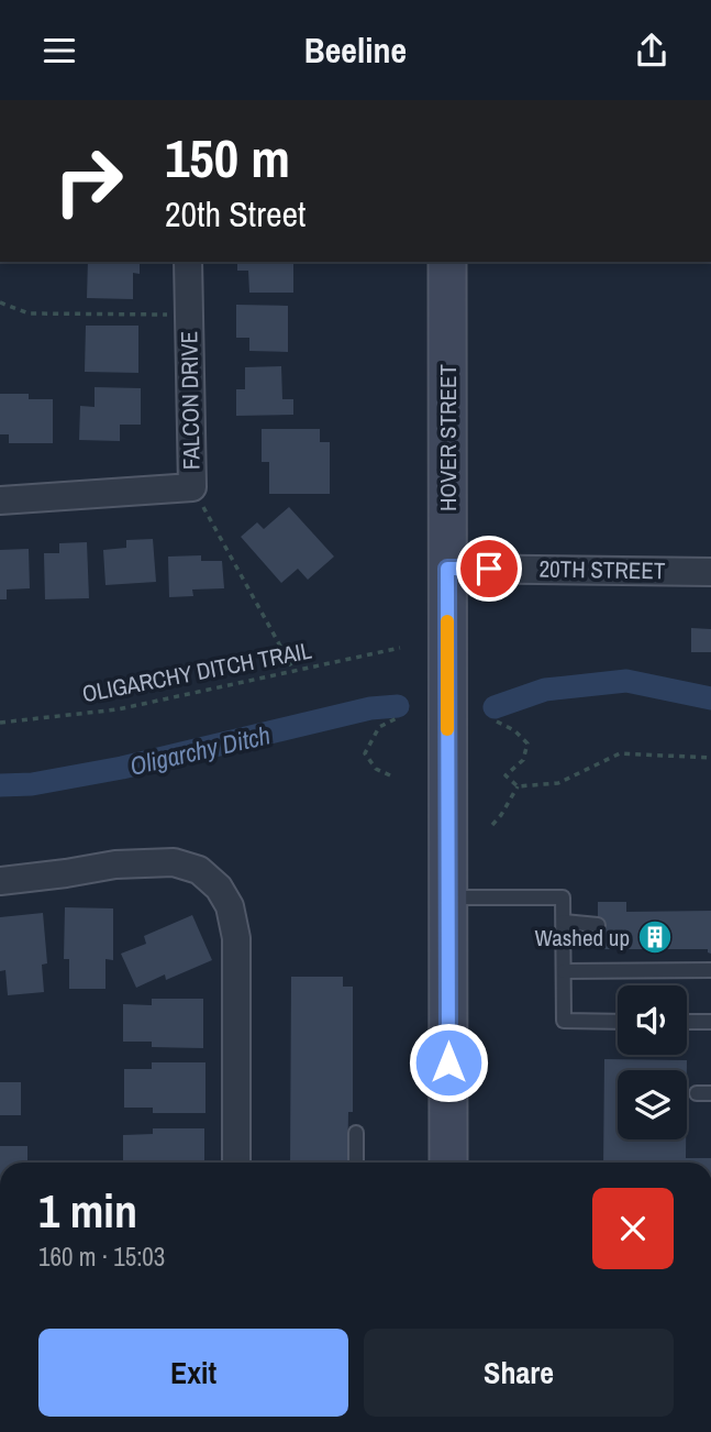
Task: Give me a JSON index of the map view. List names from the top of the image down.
{
  "streets": {
    "main road": ["HOVER STREET"],
    "street": ["FALCON DRIVE", "20TH STREET"],
    "path": ["OLIGARCHY DITCH TRAIL"]
  },
  "crossings": [
    ["HOVER STREET", "20TH STREET"]
  ],
  "water": ["Oligarchy Ditch"],
  "places": {
    "building": ["Washed up"]
  },
  "page": {
    "header": "Beeline",
    "turn": ["150 m", "20th Street"],
    "heading": ["1 min", "160 m · 15:03"],
    "buttons": ["Exit", "Share"]
  }
}
